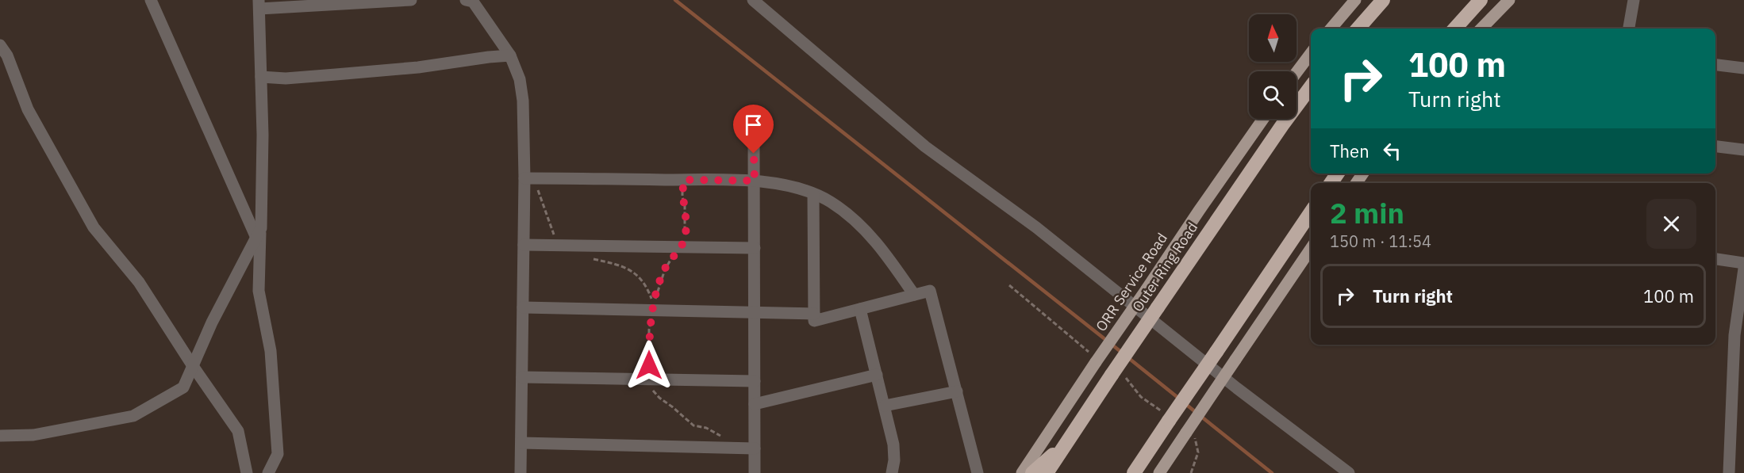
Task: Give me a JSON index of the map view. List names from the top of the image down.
{
  "streets": {
    "highway": ["Outer Ring Road"],
    "main road": ["ORR Service Road"]
  },
  "north": "top",
  "page": {
    "turn": ["100 m", "Turn right"],
    "then": "Then",
    "heading": ["2 min", "150 m · 11:54"],
    "list": [
      {
        "name": "Turn right",
        "value": "100 m"
      }
    ]
  }
}
